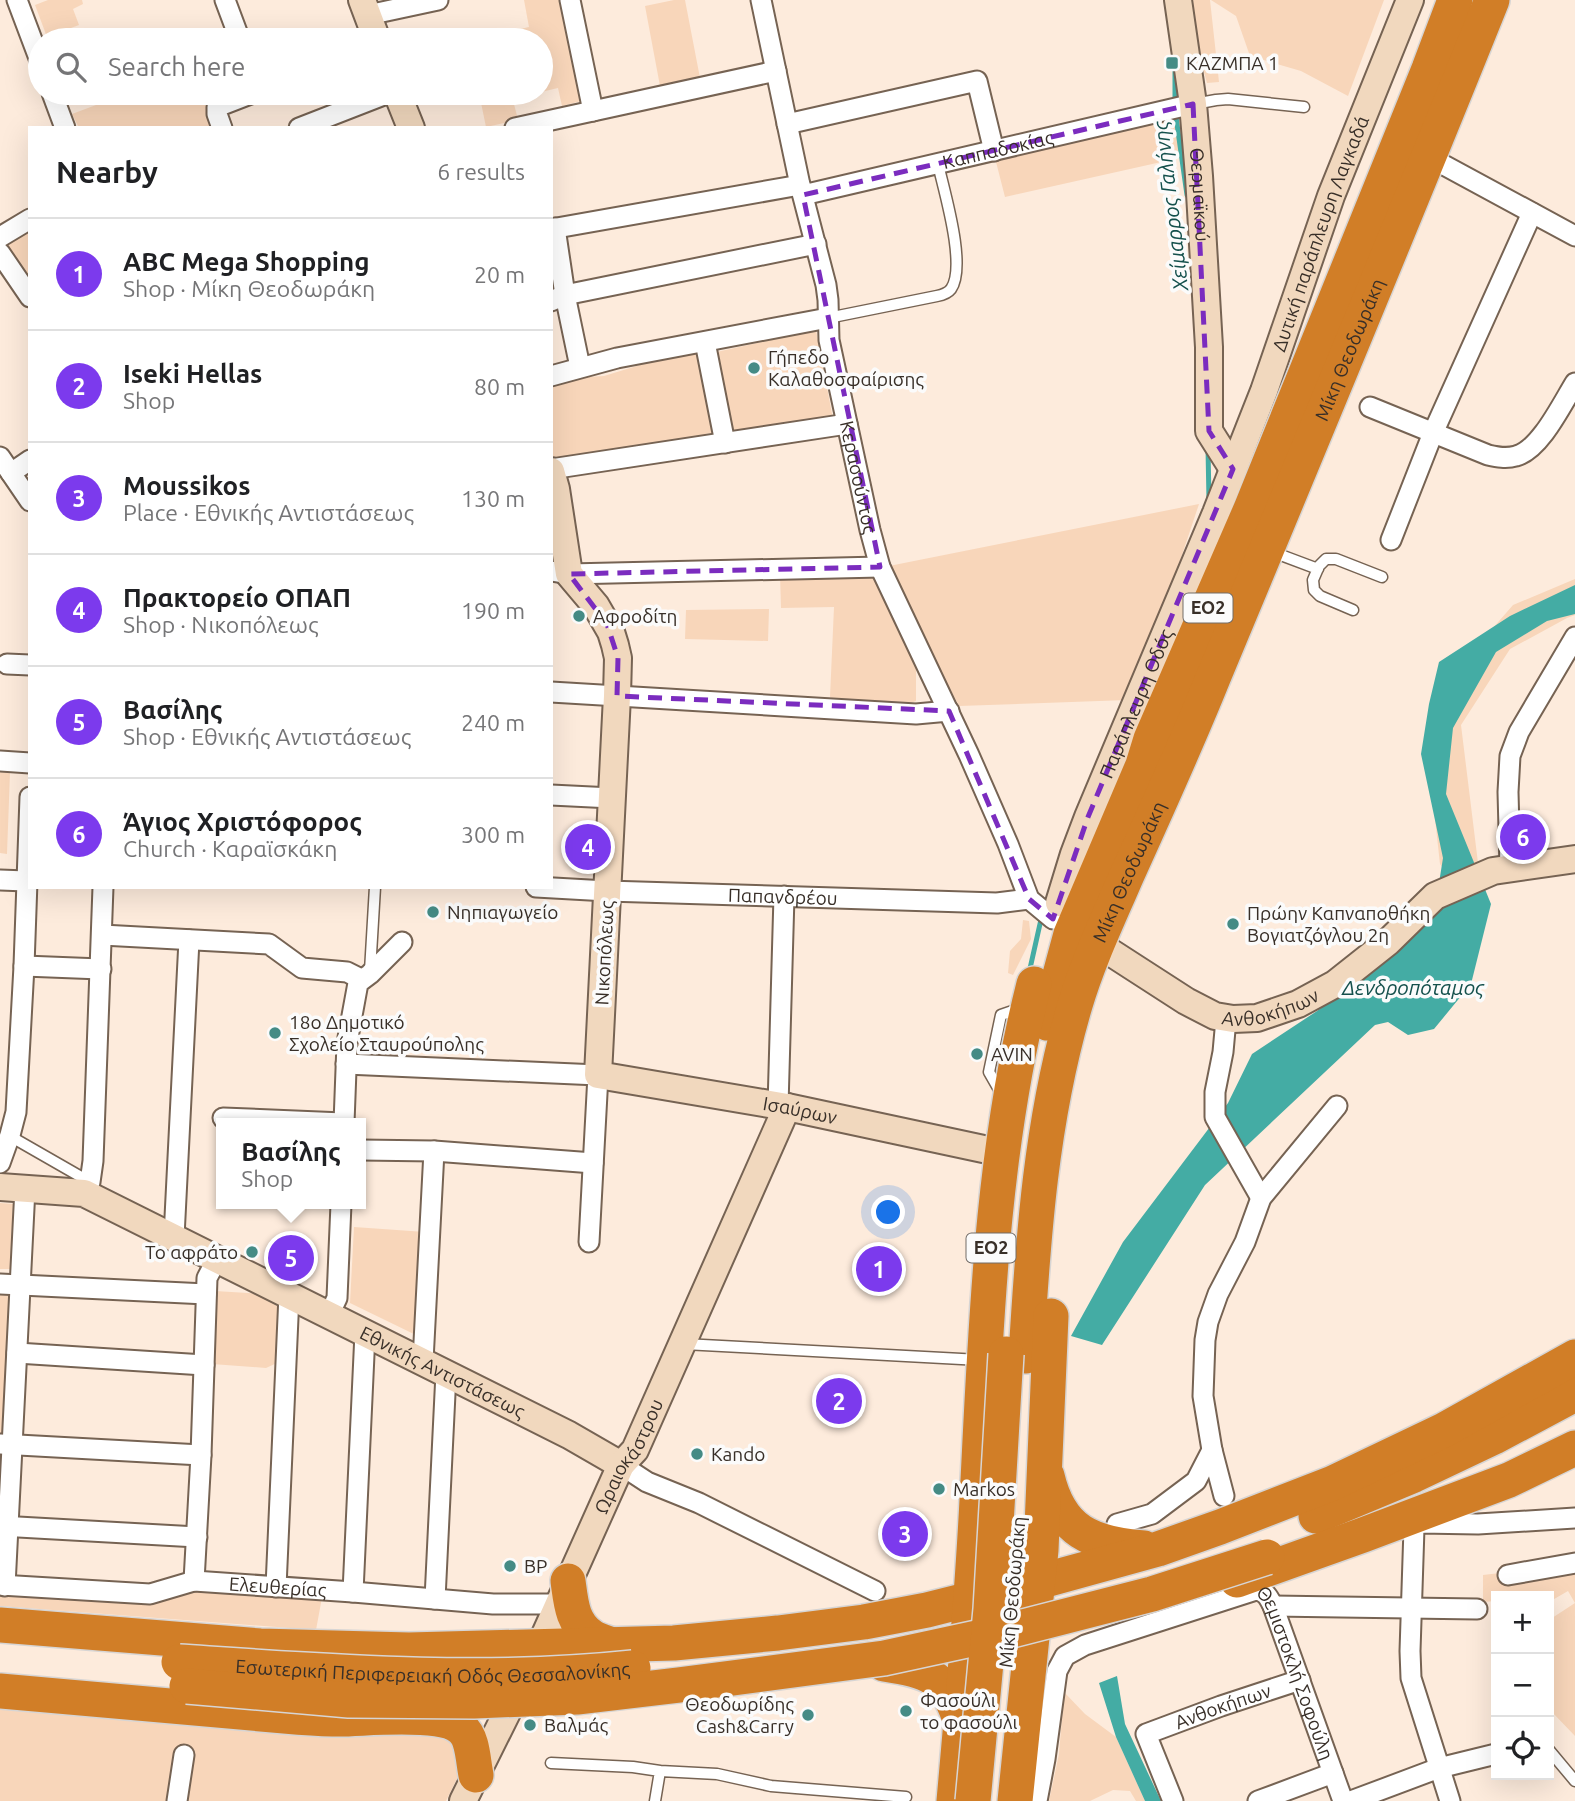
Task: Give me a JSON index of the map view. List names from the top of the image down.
{
  "streets": {
    "highway": ["Μίκη Θεοδωράκη", "ΕΟ2", "Εσωτερική Περιφερειακή Οδός Θεσσαλονίκης"],
    "street": [
      "Καππαδοκίας",
      "Θερμαϊκού",
      "Δυτική παράπλευρη Λαγκαδά",
      "Κερασούντος",
      "Παράπλευρη Οδός",
      "Παπανδρέου",
      "Νικοπόλεως",
      "Ανθοκήπων",
      "Ισαύρων",
      "Εθνικής Αντιστάσεως",
      "Ωραιοκάστρου",
      "Ελευθερίας",
      "Θεμιστοκλή Σοφούλη"
    ]
  },
  "crossings": [
    ["Καππαδοκίας", "Θερμαϊκού"],
    ["Καππαδοκίας", "Κερασούντος"],
    ["Θερμαϊκού", "Δυτική παράπλευρη Λαγκαδά"],
    ["Θερμαϊκού", "Παράπλευρη Οδός"],
    ["Δυτική παράπλευρη Λαγκαδά", "Παράπλευρη Οδός"],
    ["Μίκη Θεοδωράκη", "ΕΟ2"],
    ["Κερασούντος", "ΕΟ2"],
    ["Κερασούντος", "Παράπλευρη Οδός"],
    ["Κερασούντος", "Παπανδρέου"],
    ["ΕΟ2", "Παράπλευρη Οδός"],
    ["ΕΟ2", "Παπανδρέου"],
    ["ΕΟ2", "Ανθοκήπων"],
    ["ΕΟ2", "Ισαύρων"],
    ["Παράπλευρη Οδός", "Παπανδρέου"],
    ["Παπανδρέου", "Νικοπόλεως"],
    ["Παπανδρέου", "Ωραιοκάστρου"],
    ["Νικοπόλεως", "Ισαύρων"],
    ["Ανθοκήπων", "Θεμιστοκλή Σοφούλη"],
    ["Ισαύρων", "Ωραιοκάστρου"],
    ["Εθνικής Αντιστάσεως", "Ωραιοκάστρου"],
    ["Ωραιοκάστρου", "Ελευθερίας"]
  ],
  "water": ["Χείμαρρος Γαλήνης", "Δενδροπόταμος"],
  "places": {
    "transit": ["ΚΑΖΜΠΑ 1"],
    "other": [
      "Γήπεδο Καλαθοσφαίρισης",
      "Αφροδίτη",
      "Νηπιαγωγείο",
      "Πρώην Καπναποθήκη Βογιατζόγλου 2η",
      "18ο Δημοτικό Σχολείο Σταυρούπολης",
      "AVIN",
      "Το αφράτο",
      "Kando",
      "Markos",
      "BP",
      "Φασούλι το φασούλι",
      "Θεοδωρίδης Cash&Carry",
      "Βαλμάς"
    ]
  },
  "page": {
    "search": "Search here",
    "heading": ["Nearby", "6 results"],
    "list": [
      {
        "mark": "1",
        "name": "ABC Mega Shopping",
        "note": "Shop · Μίκη Θεοδωράκη",
        "value": "20 m"
      },
      {
        "mark": "2",
        "name": "Iseki Hellas",
        "note": "Shop",
        "value": "80 m"
      },
      {
        "mark": "3",
        "name": "Moussikos",
        "note": "Place · Εθνικής Αντιστάσεως",
        "value": "130 m"
      },
      {
        "mark": "4",
        "name": "Πρακτορείο ΟΠΑΠ",
        "note": "Shop · Νικοπόλεως",
        "value": "190 m"
      },
      {
        "mark": "5",
        "name": "Βασίλης",
        "note": "Shop · Εθνικής Αντιστάσεως",
        "value": "240 m"
      },
      {
        "mark": "6",
        "name": "Άγιος Χριστόφορος",
        "note": "Church · Καραϊσκάκη",
        "value": "300 m"
      }
    ],
    "pins": [
      "6",
      "4",
      "5",
      "1",
      "2",
      "3"
    ],
    "popup": ["Βασίλης", "Shop"],
    "map_buttons": ["+", "−"]
  }
}
